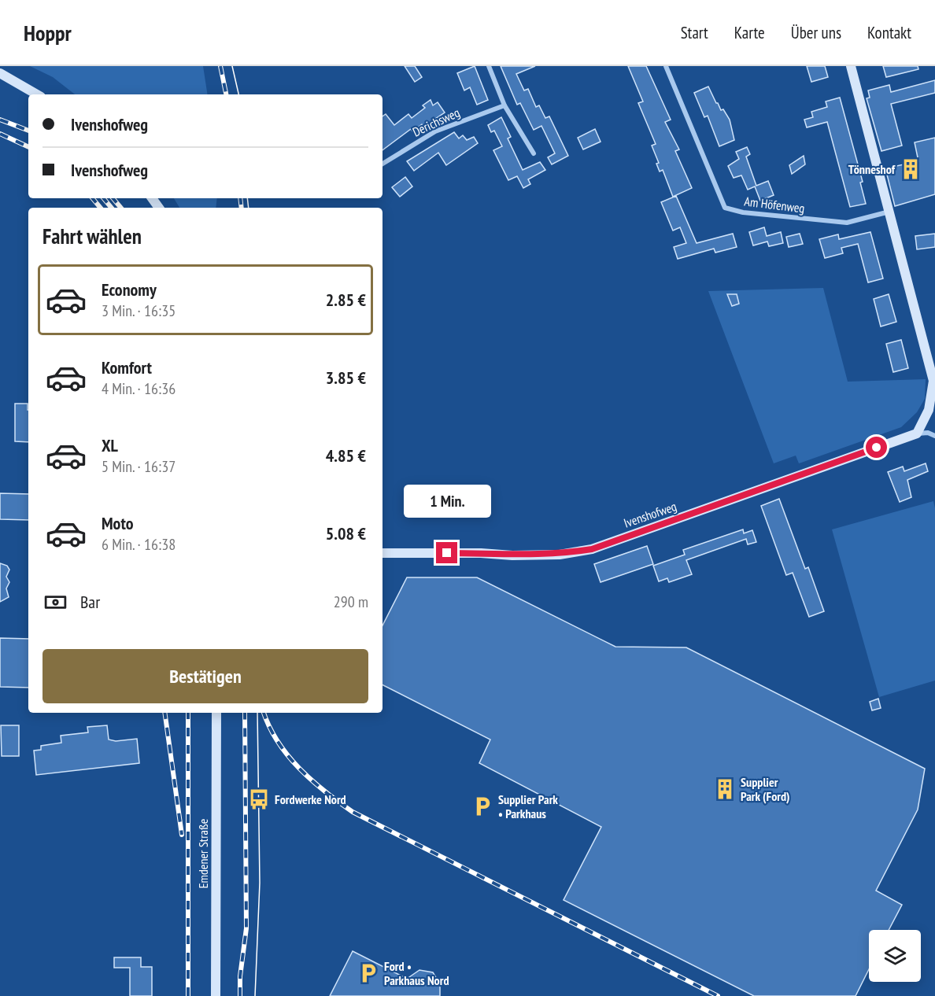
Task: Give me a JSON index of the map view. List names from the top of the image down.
{
  "streets": {
    "street": [
      "Derichsweg",
      "Am Höfenweg",
      "Ivenshofweg",
      "Emdener Straße"
    ]
  },
  "places": {
    "building": ["Tönneshof", "Supplier Park (Ford)"],
    "bus stop": ["Fordwerke Nord"],
    "parking": ["Supplier Park • Parkhaus", "Ford • Parkhaus Nord"]
  },
  "page": {
    "header": "Hoppr",
    "nav": [
      "Start",
      "Karte",
      "Über uns",
      "Kontakt"
    ],
    "banner": ["Ivenshofweg", "Ivenshofweg"],
    "heading": "Fahrt wählen",
    "list": [
      {
        "name": "Economy",
        "note": "3 Min. · 16:35",
        "value": "2.85 €"
      },
      {
        "name": "Komfort",
        "note": "4 Min. · 16:36",
        "value": "3.85 €"
      },
      {
        "name": "XL",
        "note": "5 Min. · 16:37",
        "value": "4.85 €"
      },
      {
        "name": "Moto",
        "note": "6 Min. · 16:38",
        "value": "5.08 €"
      }
    ],
    "bubble": "1 Min.",
    "pay": ["Bar", "290 m"],
    "buttons": "Bestätigen"
  }
}
